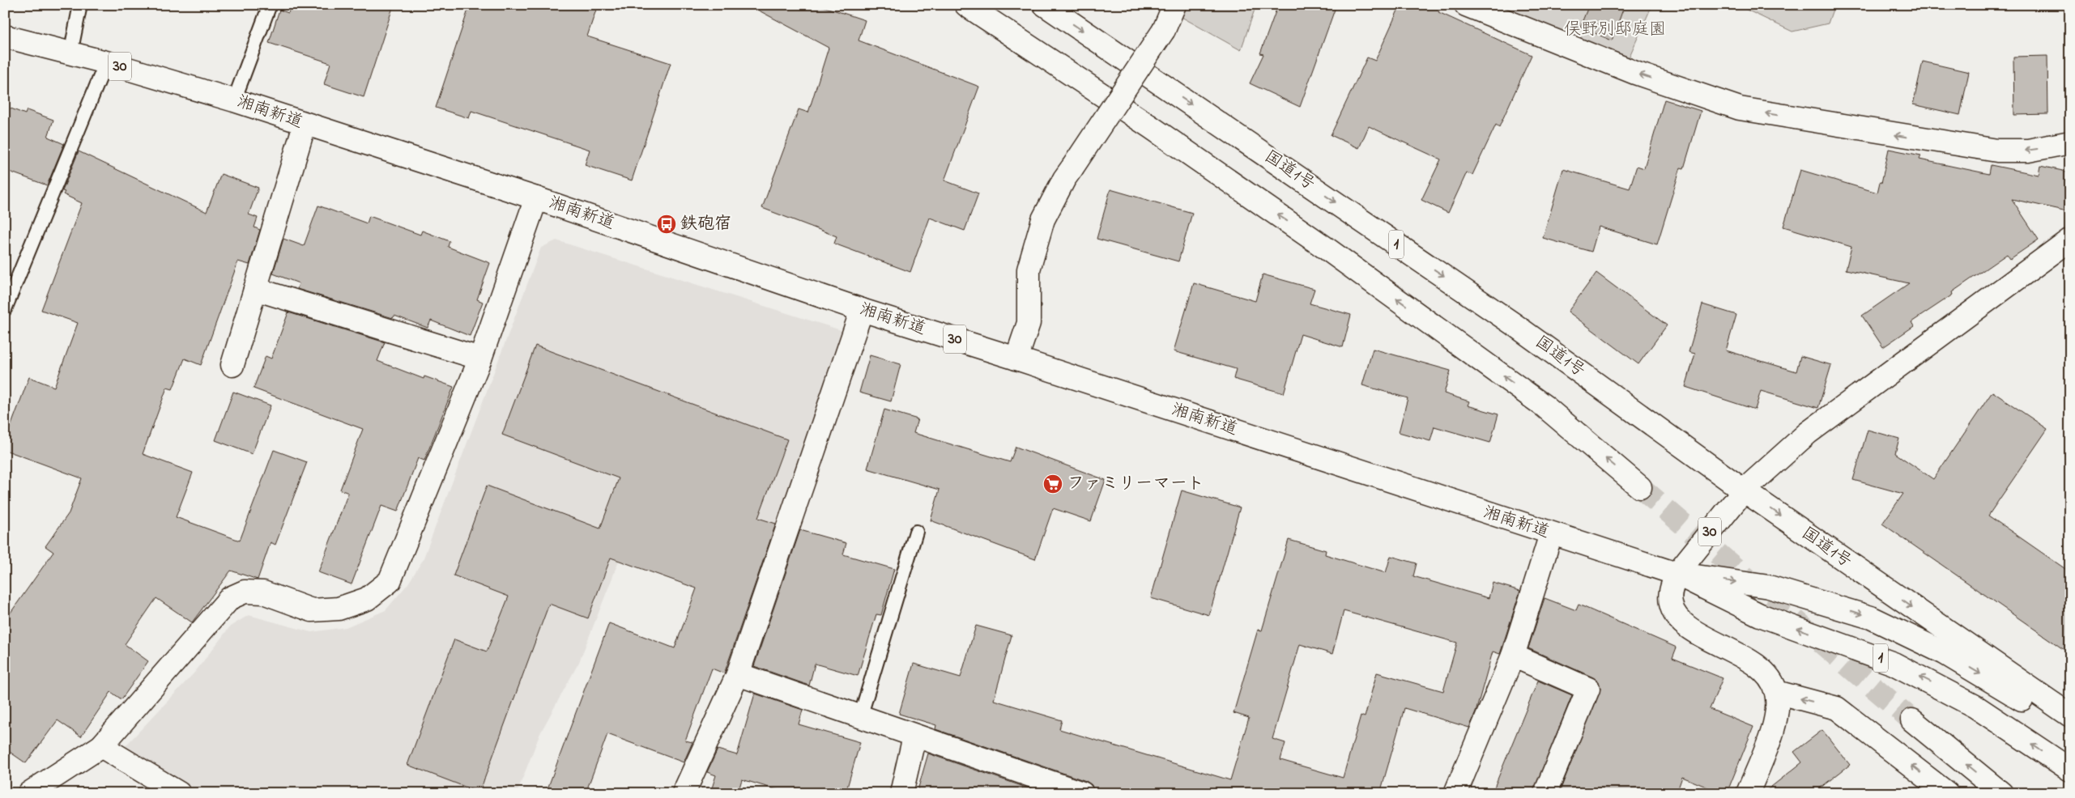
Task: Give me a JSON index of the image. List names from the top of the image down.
{
  "streets": {
    "main road": [
      "30",
      "湘南新道",
      "国道1号",
      "1"
    ]
  },
  "crossings": [
    ["30", "湘南新道"],
    ["30", "国道1号"],
    ["30", "1"],
    ["湘南新道", "1"]
  ],
  "parks": ["俣野別邸庭園"],
  "places": {
    "bus stop": ["鉄砲宿"],
    "supermarket": ["ファミリーマート"]
  }
}
